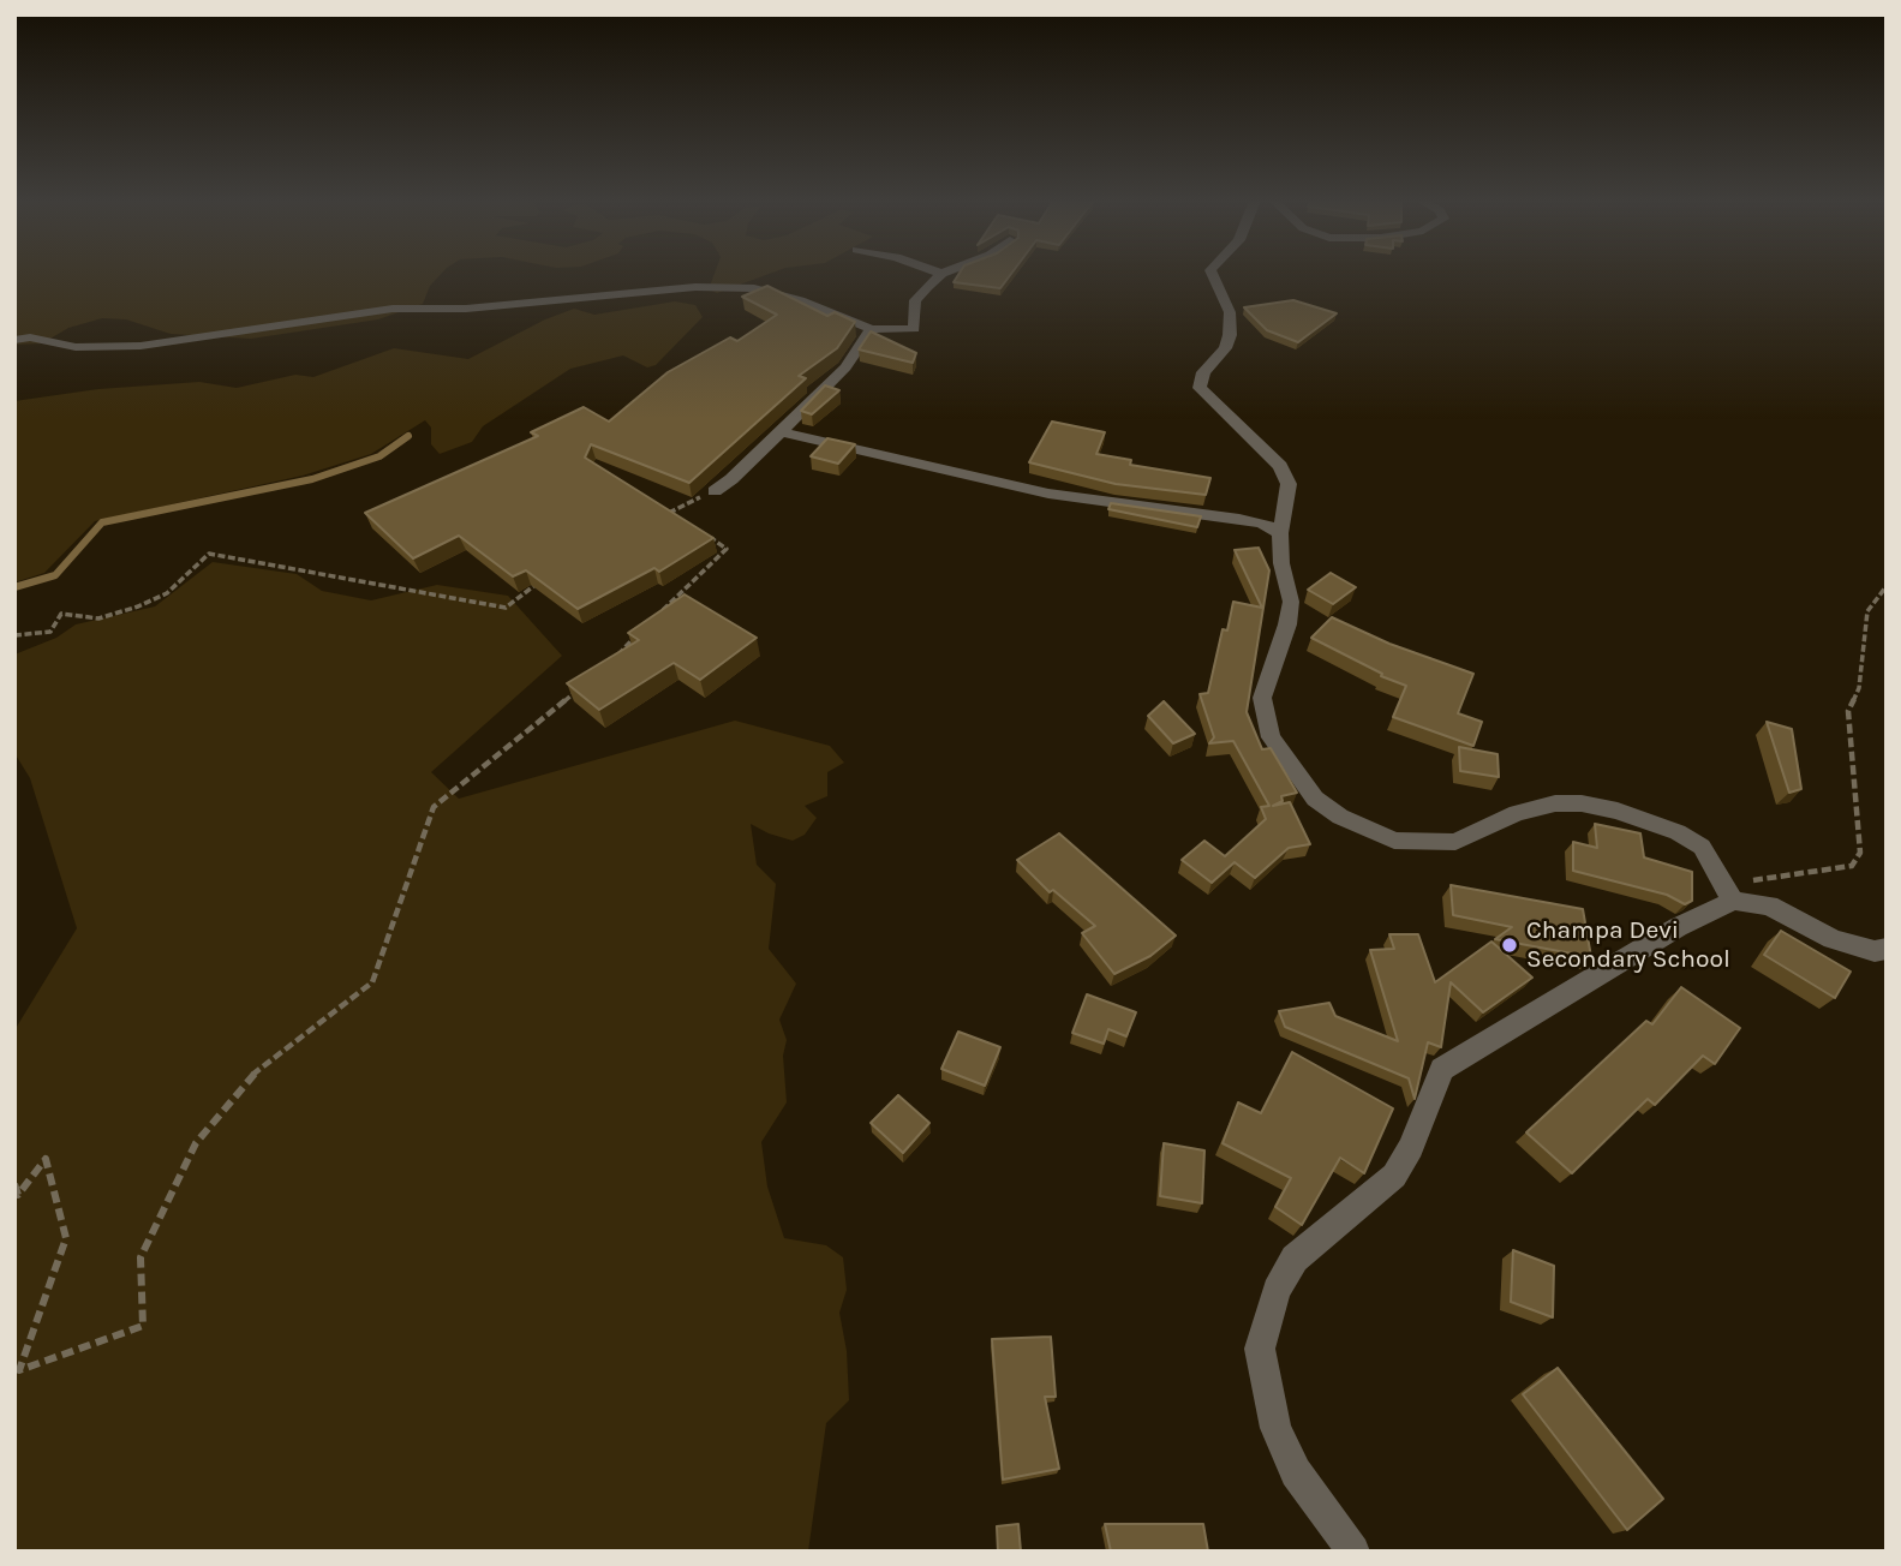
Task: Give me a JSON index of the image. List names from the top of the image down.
{
  "places": ["Champa Devi Secondary School"]
}
